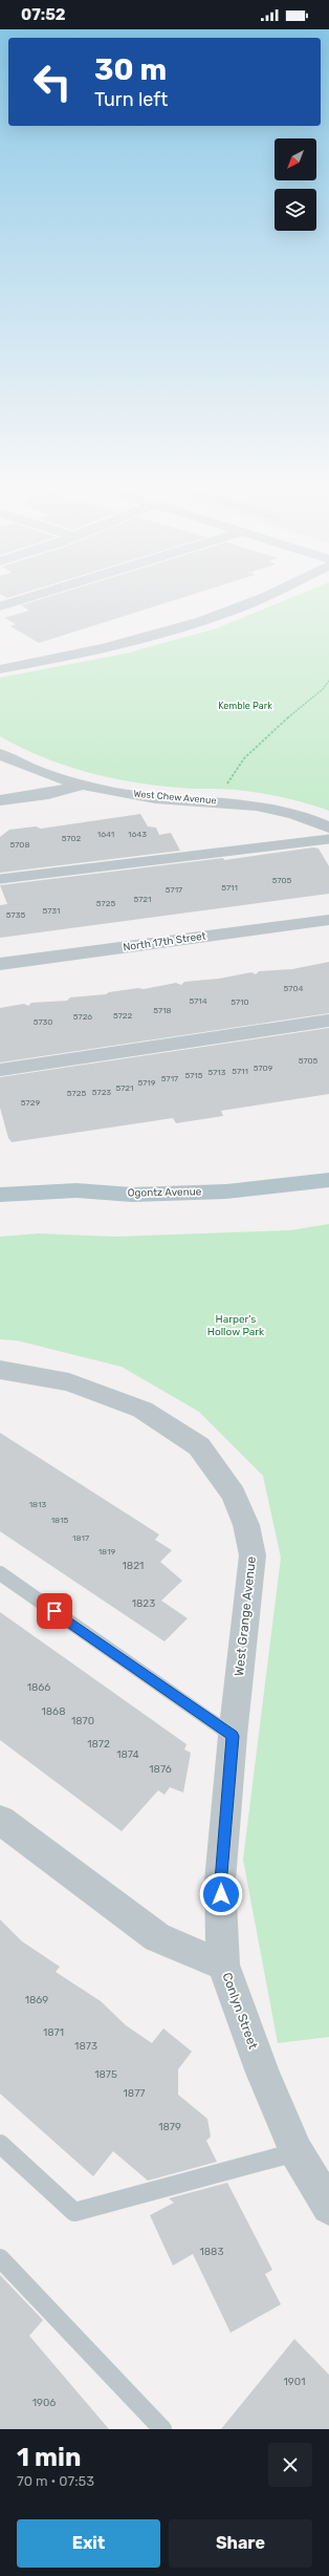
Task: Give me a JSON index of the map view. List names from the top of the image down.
{
  "streets": {
    "main road": ["Ogontz Avenue"],
    "street": [
      "West Chew Avenue",
      "North 17th Street",
      "West Grange Avenue",
      "Conlyn Street"
    ]
  },
  "crossings": [
    ["West Grange Avenue", "Conlyn Street"]
  ],
  "parks": ["Kemble Park", "Harper's Hollow Park"],
  "house_numbers": [
    "1641",
    "1643",
    "5702",
    "5708",
    "5705",
    "5711",
    "5717",
    "5721",
    "5725",
    "5731",
    "5735",
    "5704",
    "5714",
    "5710",
    "5718",
    "5722",
    "5726",
    "5730",
    "5705",
    "5709",
    "5711",
    "5713",
    "5715",
    "5717",
    "5719",
    "5721",
    "5723",
    "5725",
    "5729",
    "1813",
    "1815",
    "1817",
    "1819",
    "1821",
    "1823",
    "1866",
    "1868",
    "1870",
    "1872",
    "1874",
    "1876",
    "1869",
    "1871",
    "1873",
    "1875",
    "1877",
    "1879",
    "1883",
    "1901",
    "1906"
  ],
  "north": "bottom left",
  "page": {
    "status": "07:52",
    "turn": ["30 m", "Turn left"],
    "heading": ["1 min", "70 m · 07:53"],
    "buttons": ["Exit", "Share"]
  }
}
